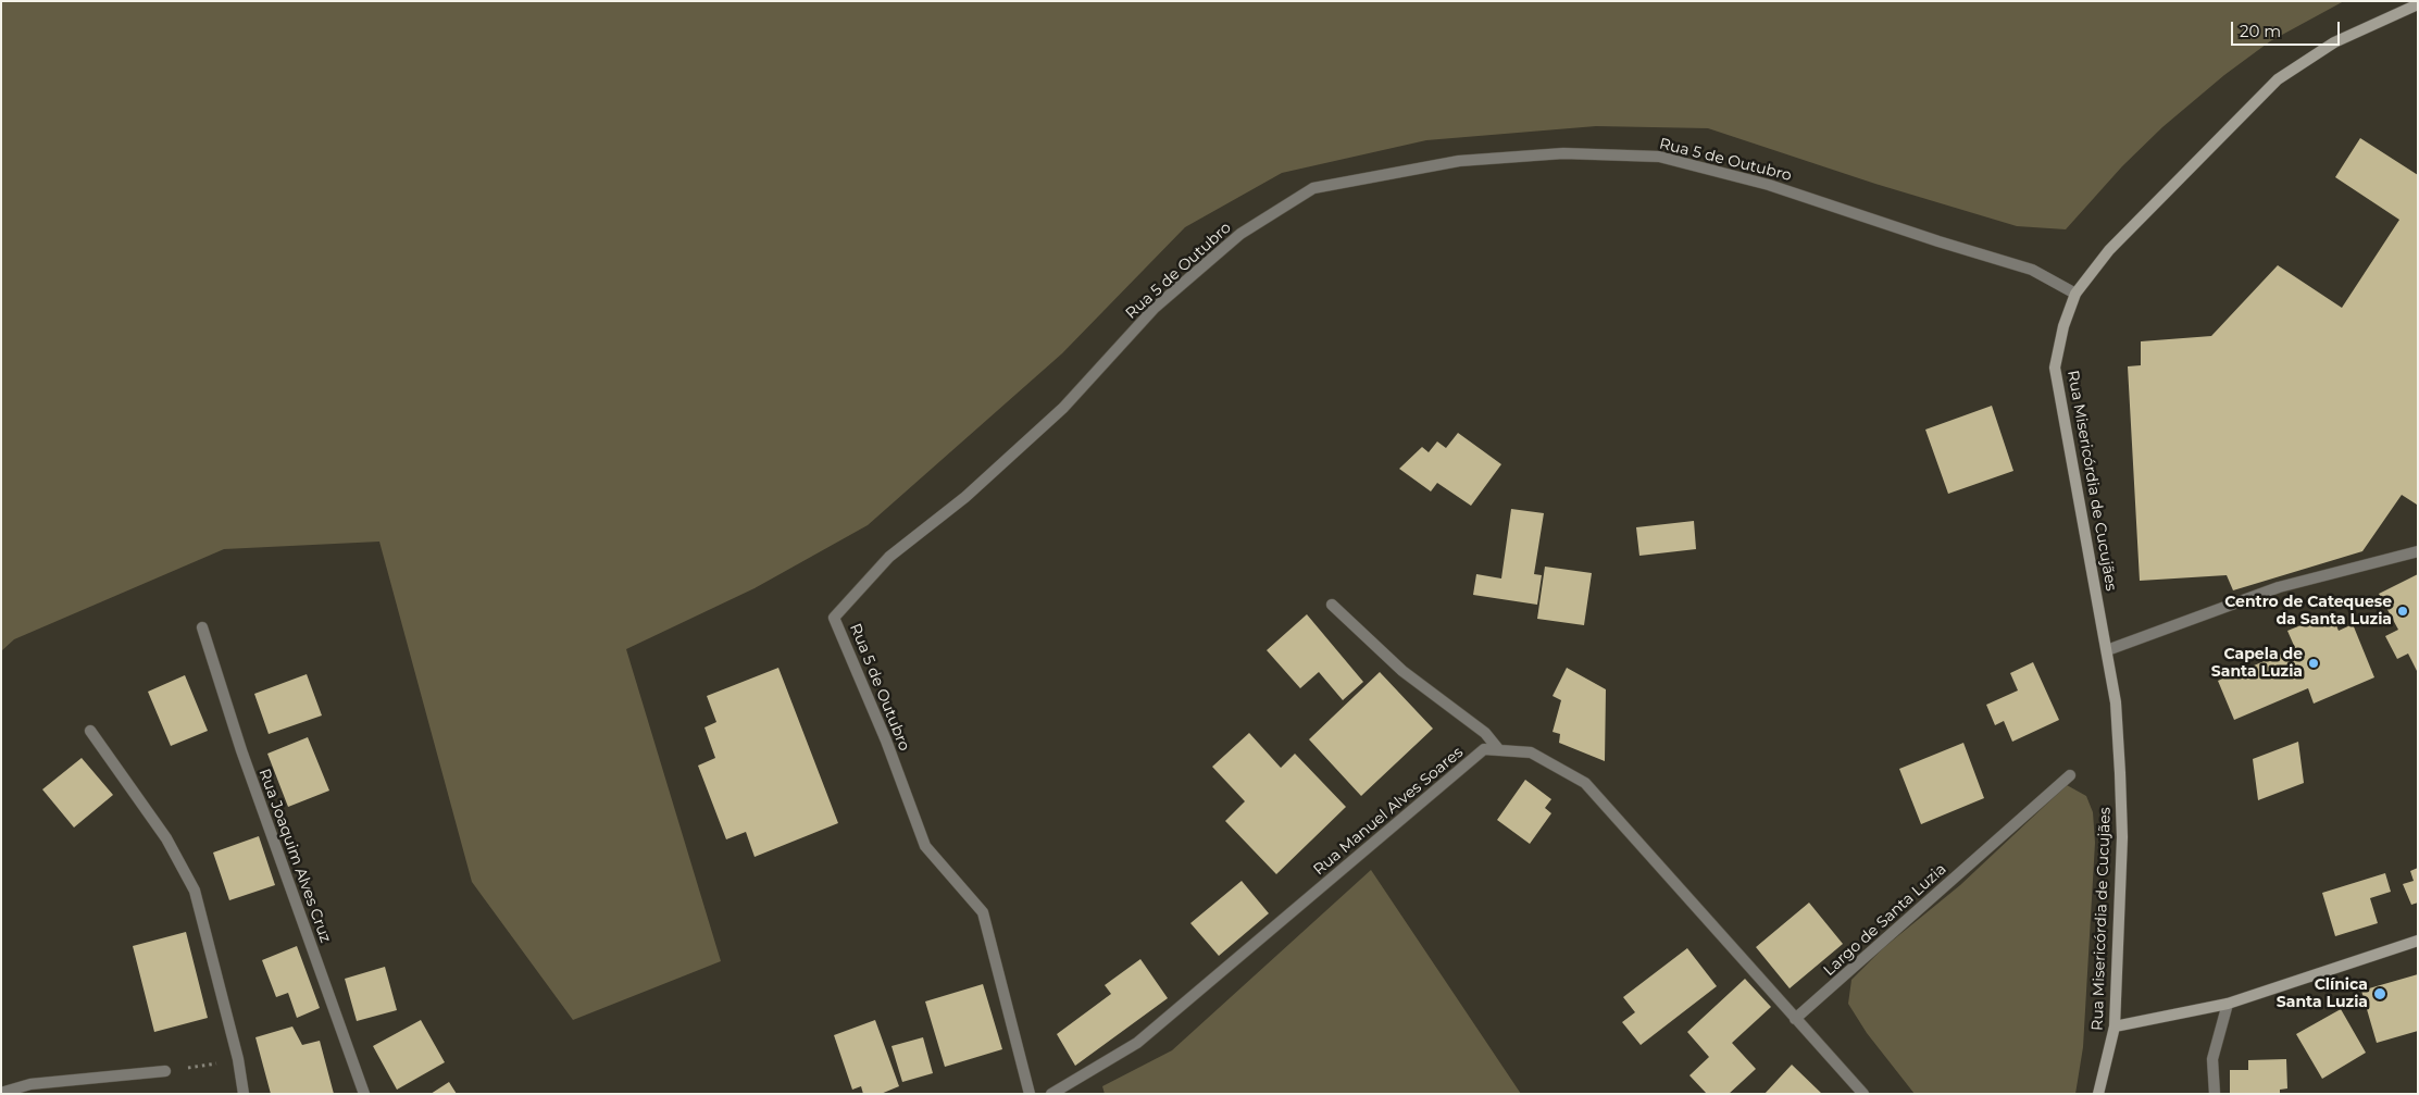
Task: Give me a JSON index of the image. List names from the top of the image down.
{
  "streets": {
    "main road": ["Rua Misericórdia de Cucujães"],
    "street": [
      "Rua 5 de Outubro",
      "Rua Manuel Alves Soares",
      "Rua Joaquim Alves Cruz",
      "Largo de Santa Luzia"
    ]
  },
  "crossings": [
    ["Rua 5 de Outubro", "Rua Misericórdia de Cucujães"],
    ["Rua Manuel Alves Soares", "Largo de Santa Luzia"]
  ],
  "places": ["Centro de Catequese da Santa Luzia", "Capela de Santa Luzia", "Clínica Santa Luzia"],
  "scale_bar": "20 m"
}
